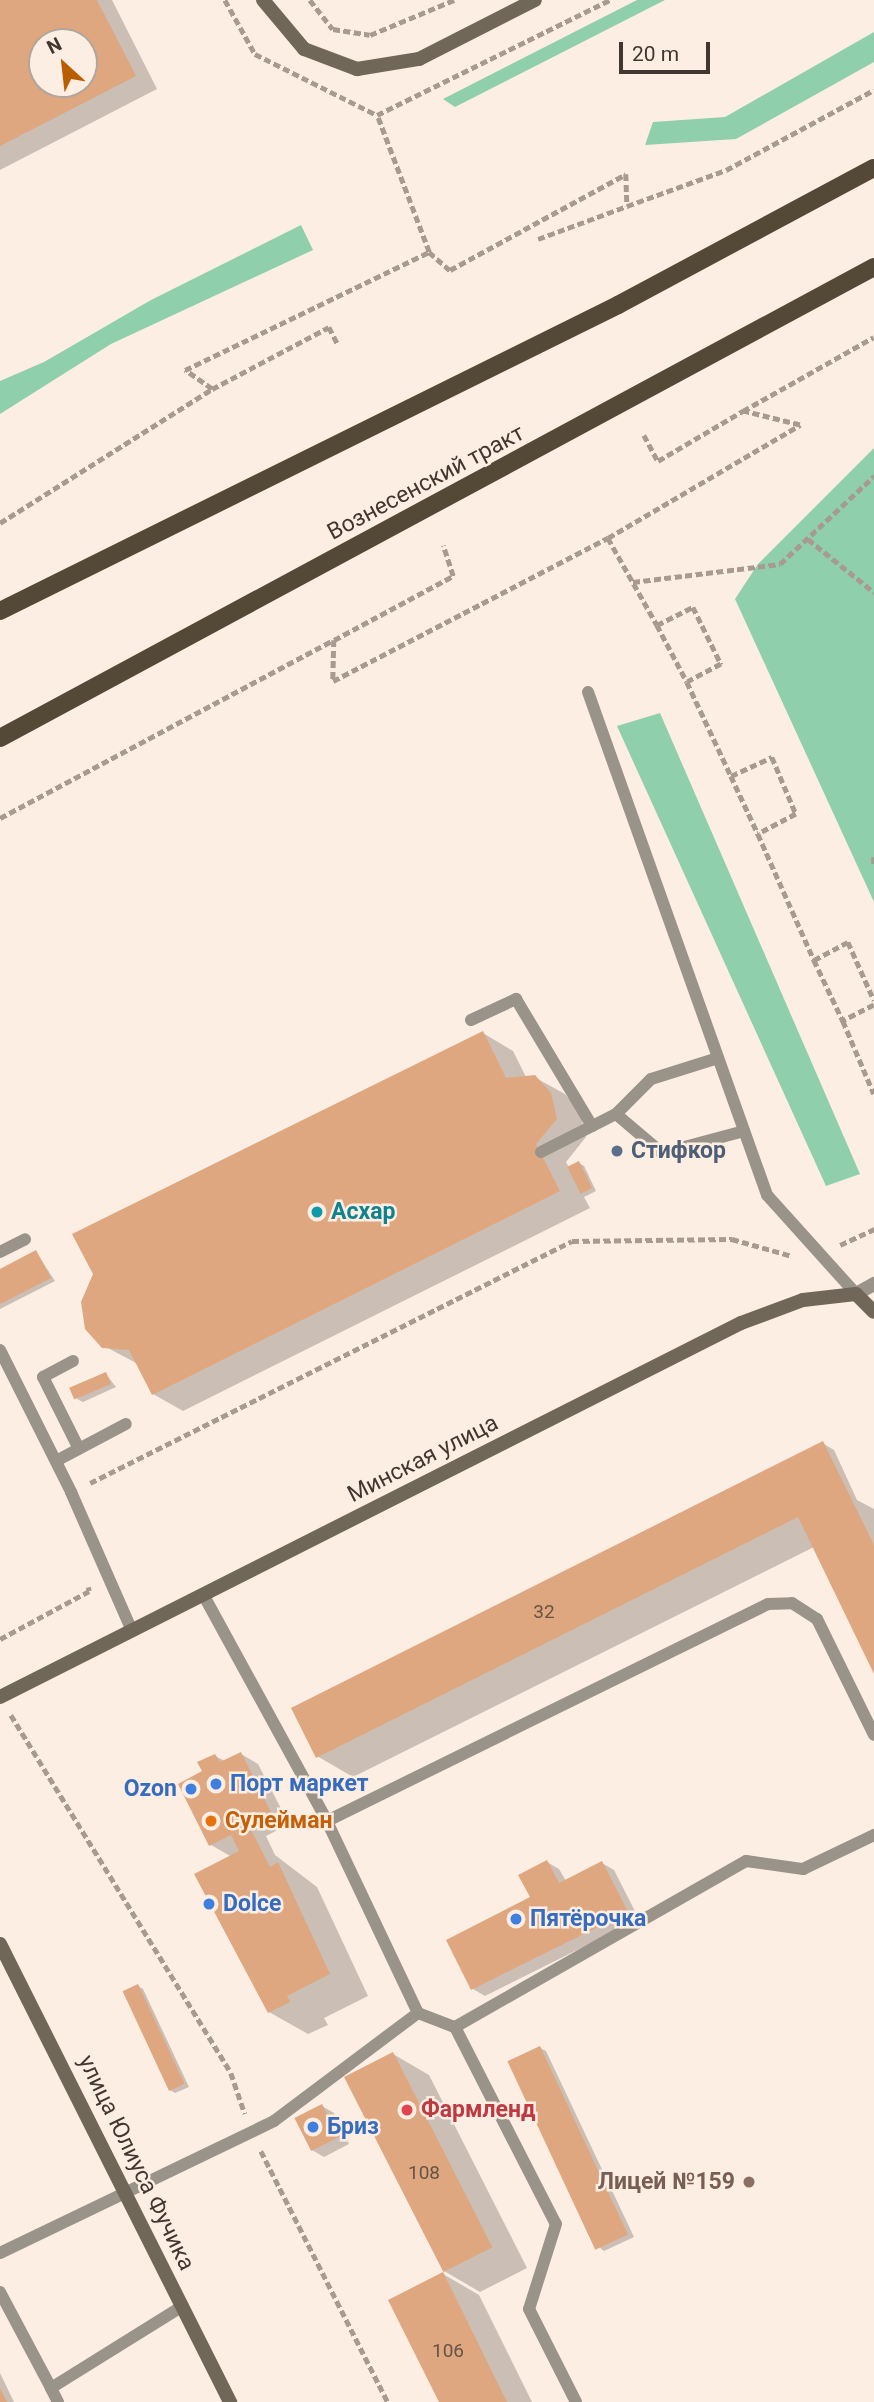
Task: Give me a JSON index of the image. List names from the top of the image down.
{
  "streets": {
    "main road": ["Вознесенский тракт"],
    "street": ["Минская улица", "улица Юлиуса Фучика"]
  },
  "places": [
    "Стифкор",
    "Асхар",
    "Порт маркет",
    "Ozon",
    "Сулейман",
    "Dolce",
    "Пятёрочка",
    "Фармленд",
    "Бриз",
    "Лицей №159"
  ],
  "house_numbers": ["32", "108", "106"],
  "scale_bar": "20 m",
  "north": "top left"
}
